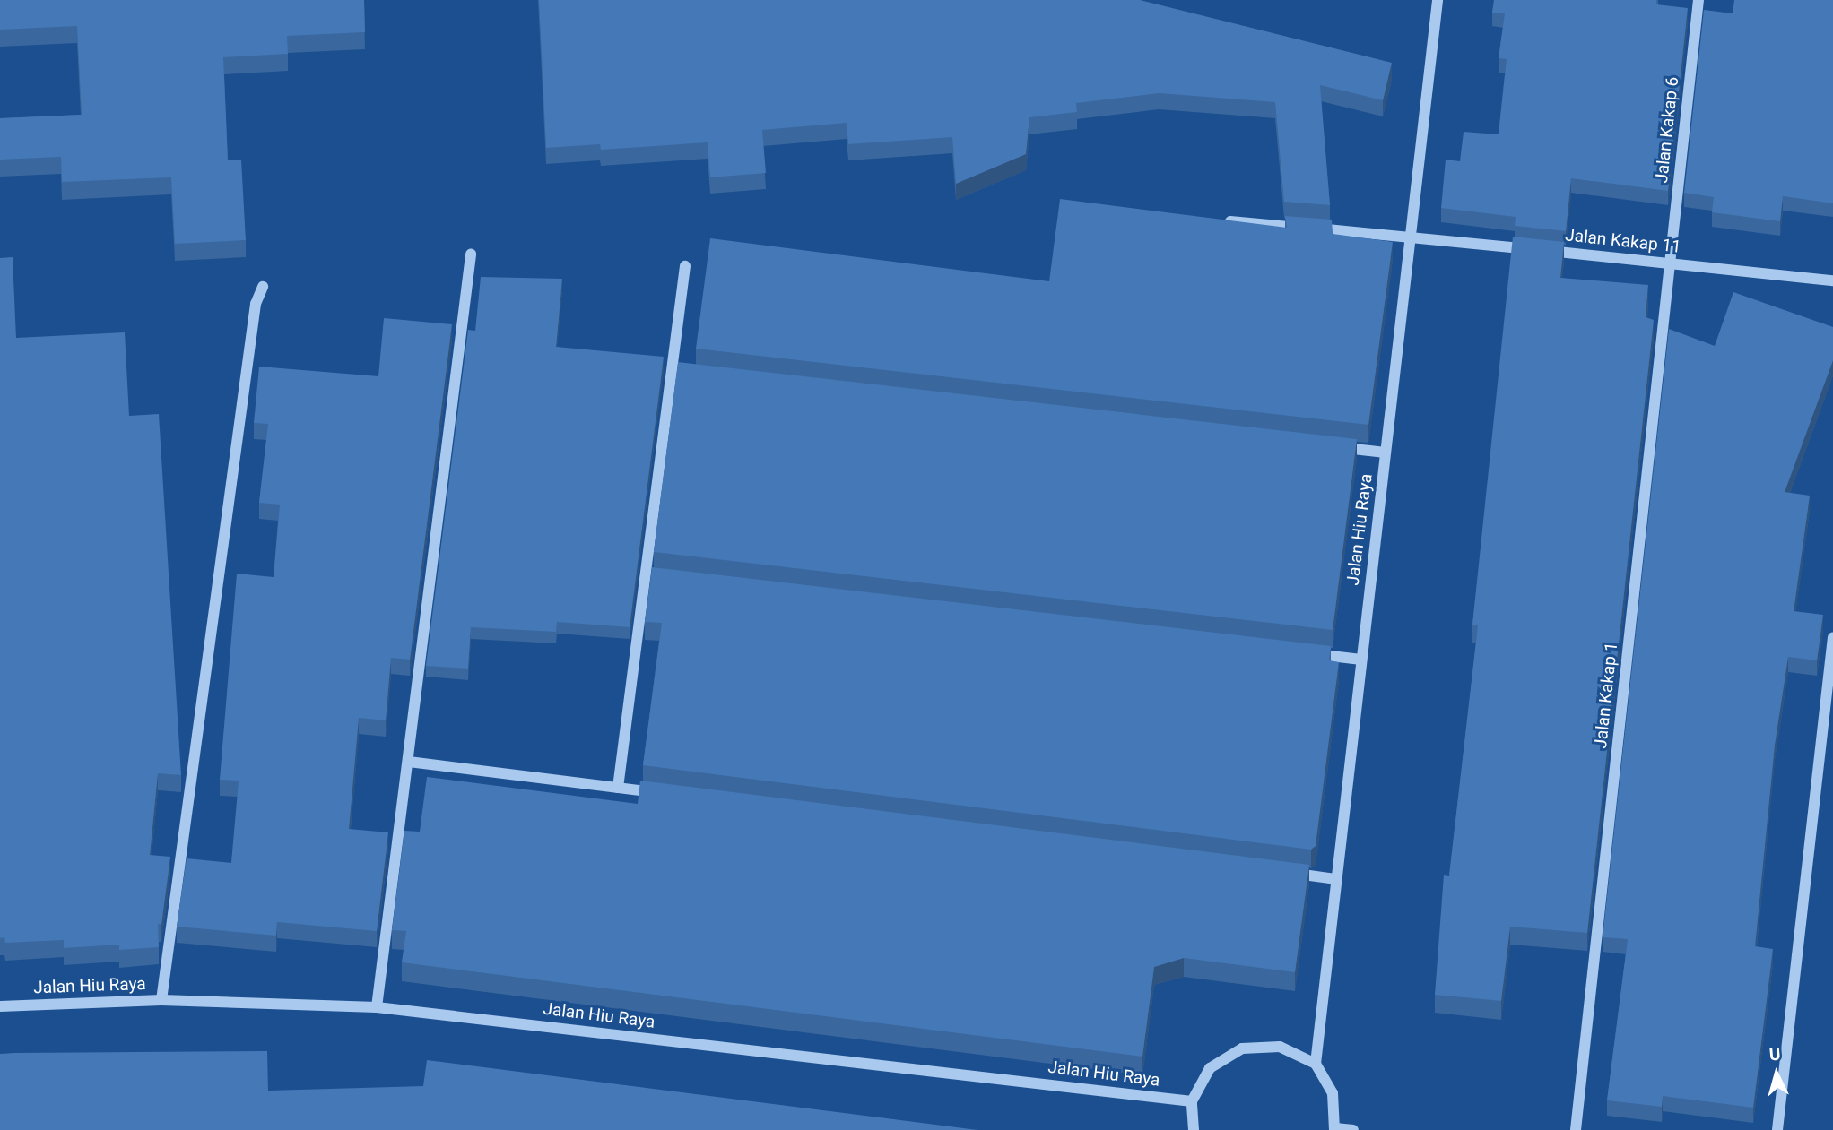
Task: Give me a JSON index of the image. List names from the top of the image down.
{
  "streets": {
    "street": [
      "Jalan Kakap 6",
      "Jalan Kakap 11",
      "Jalan Hiu Raya",
      "Jalan Kakap 1"
    ]
  },
  "crossings": [
    ["Jalan Kakap 6", "Jalan Kakap 11"],
    ["Jalan Kakap 6", "Jalan Kakap 1"],
    ["Jalan Kakap 11", "Jalan Hiu Raya"],
    ["Jalan Kakap 11", "Jalan Kakap 1"]
  ],
  "north": "top"
}
